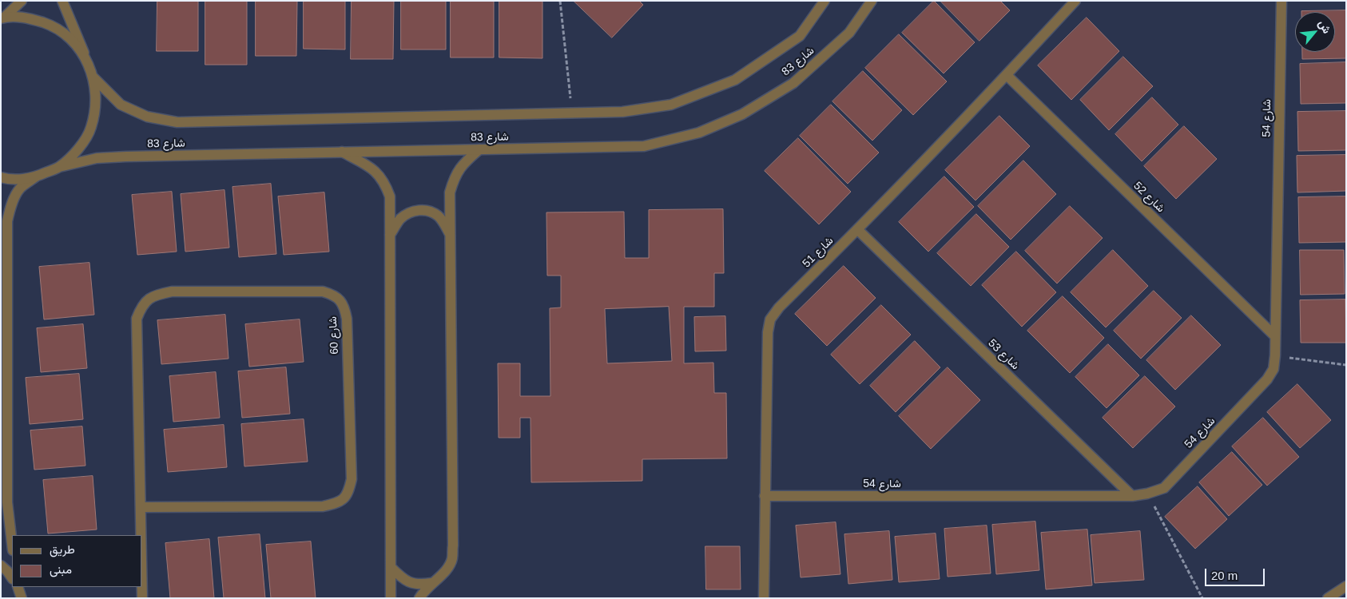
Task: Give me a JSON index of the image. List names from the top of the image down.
{
  "streets": {
    "street": [
      "شارع 83",
      "شارع 54",
      "شارع 52",
      "شارع 51",
      "شارع 60",
      "شارع 53"
    ]
  },
  "crossings": [
    ["شارع 54", "شارع 52"],
    ["شارع 54", "شارع 51"],
    ["شارع 54", "شارع 53"],
    ["شارع 52", "شارع 51"],
    ["شارع 51", "شارع 53"]
  ],
  "legend": ["طريق", "مبنى"],
  "scale_bar": "20 m",
  "north": "top right"
}
